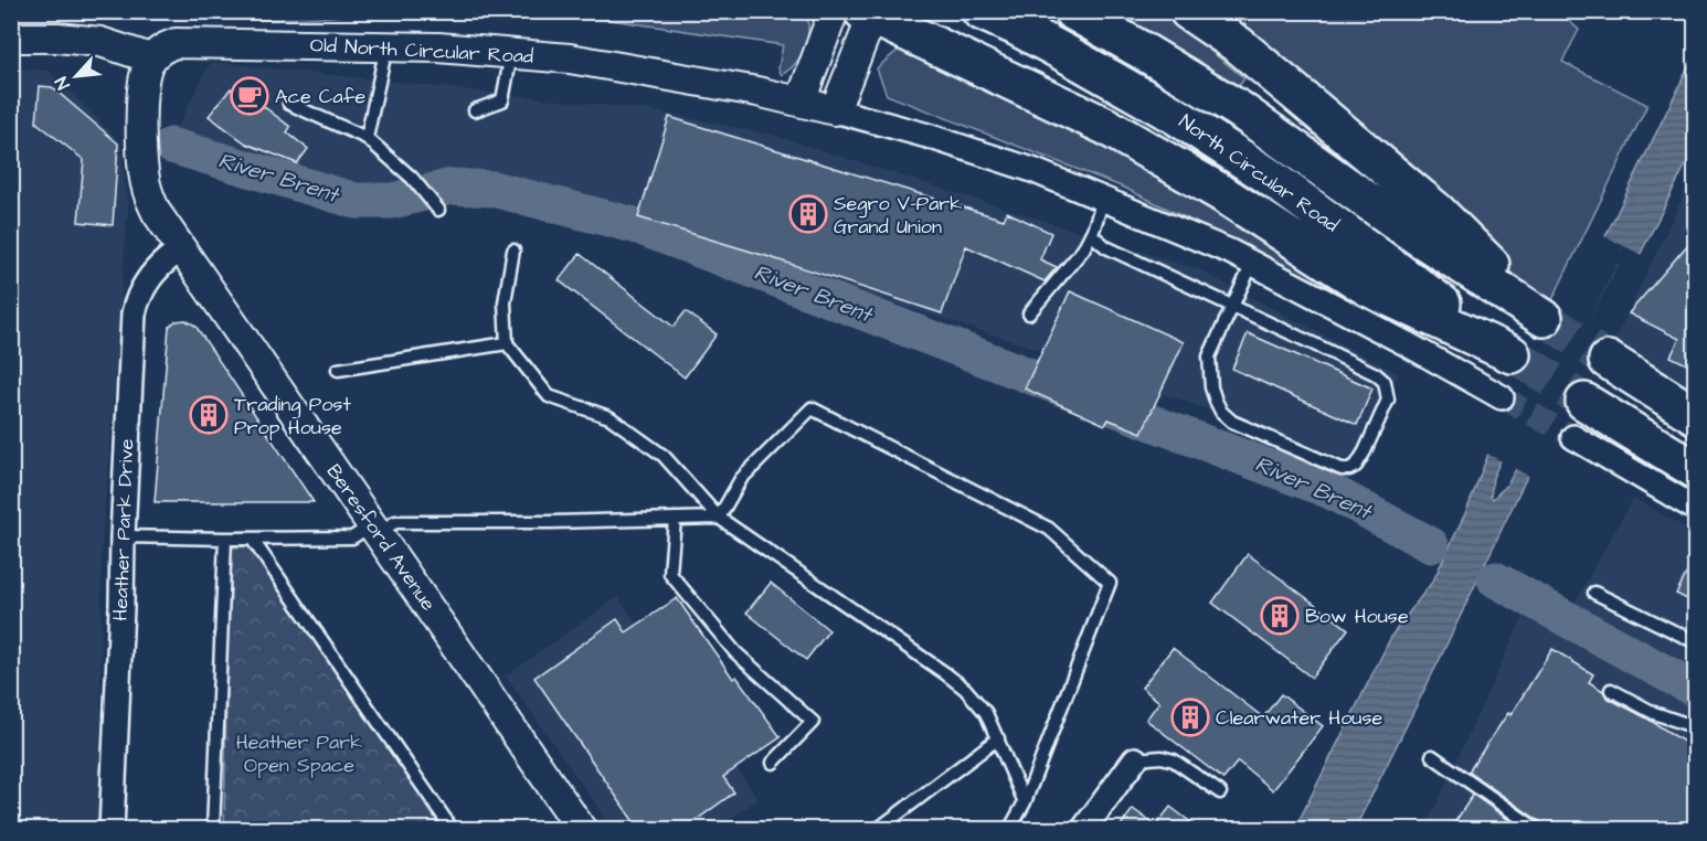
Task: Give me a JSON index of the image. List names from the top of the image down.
{
  "streets": {
    "highway": ["North Circular Road"],
    "street": ["Old North Circular Road", "Heather Park Drive", "Beresford Avenue"]
  },
  "crossings": [
    ["Old North Circular Road", "Beresford Avenue"],
    ["Heather Park Drive", "Beresford Avenue"]
  ],
  "water": ["River Brent"],
  "parks": ["Heather Park Open Space"],
  "places": {
    "cafe": ["Ace Cafe"],
    "building": [
      "Segro V-Park Grand Union",
      "Trading Post Prop House",
      "Bow House",
      "Clearwater House"
    ]
  },
  "north": "bottom left"
}
